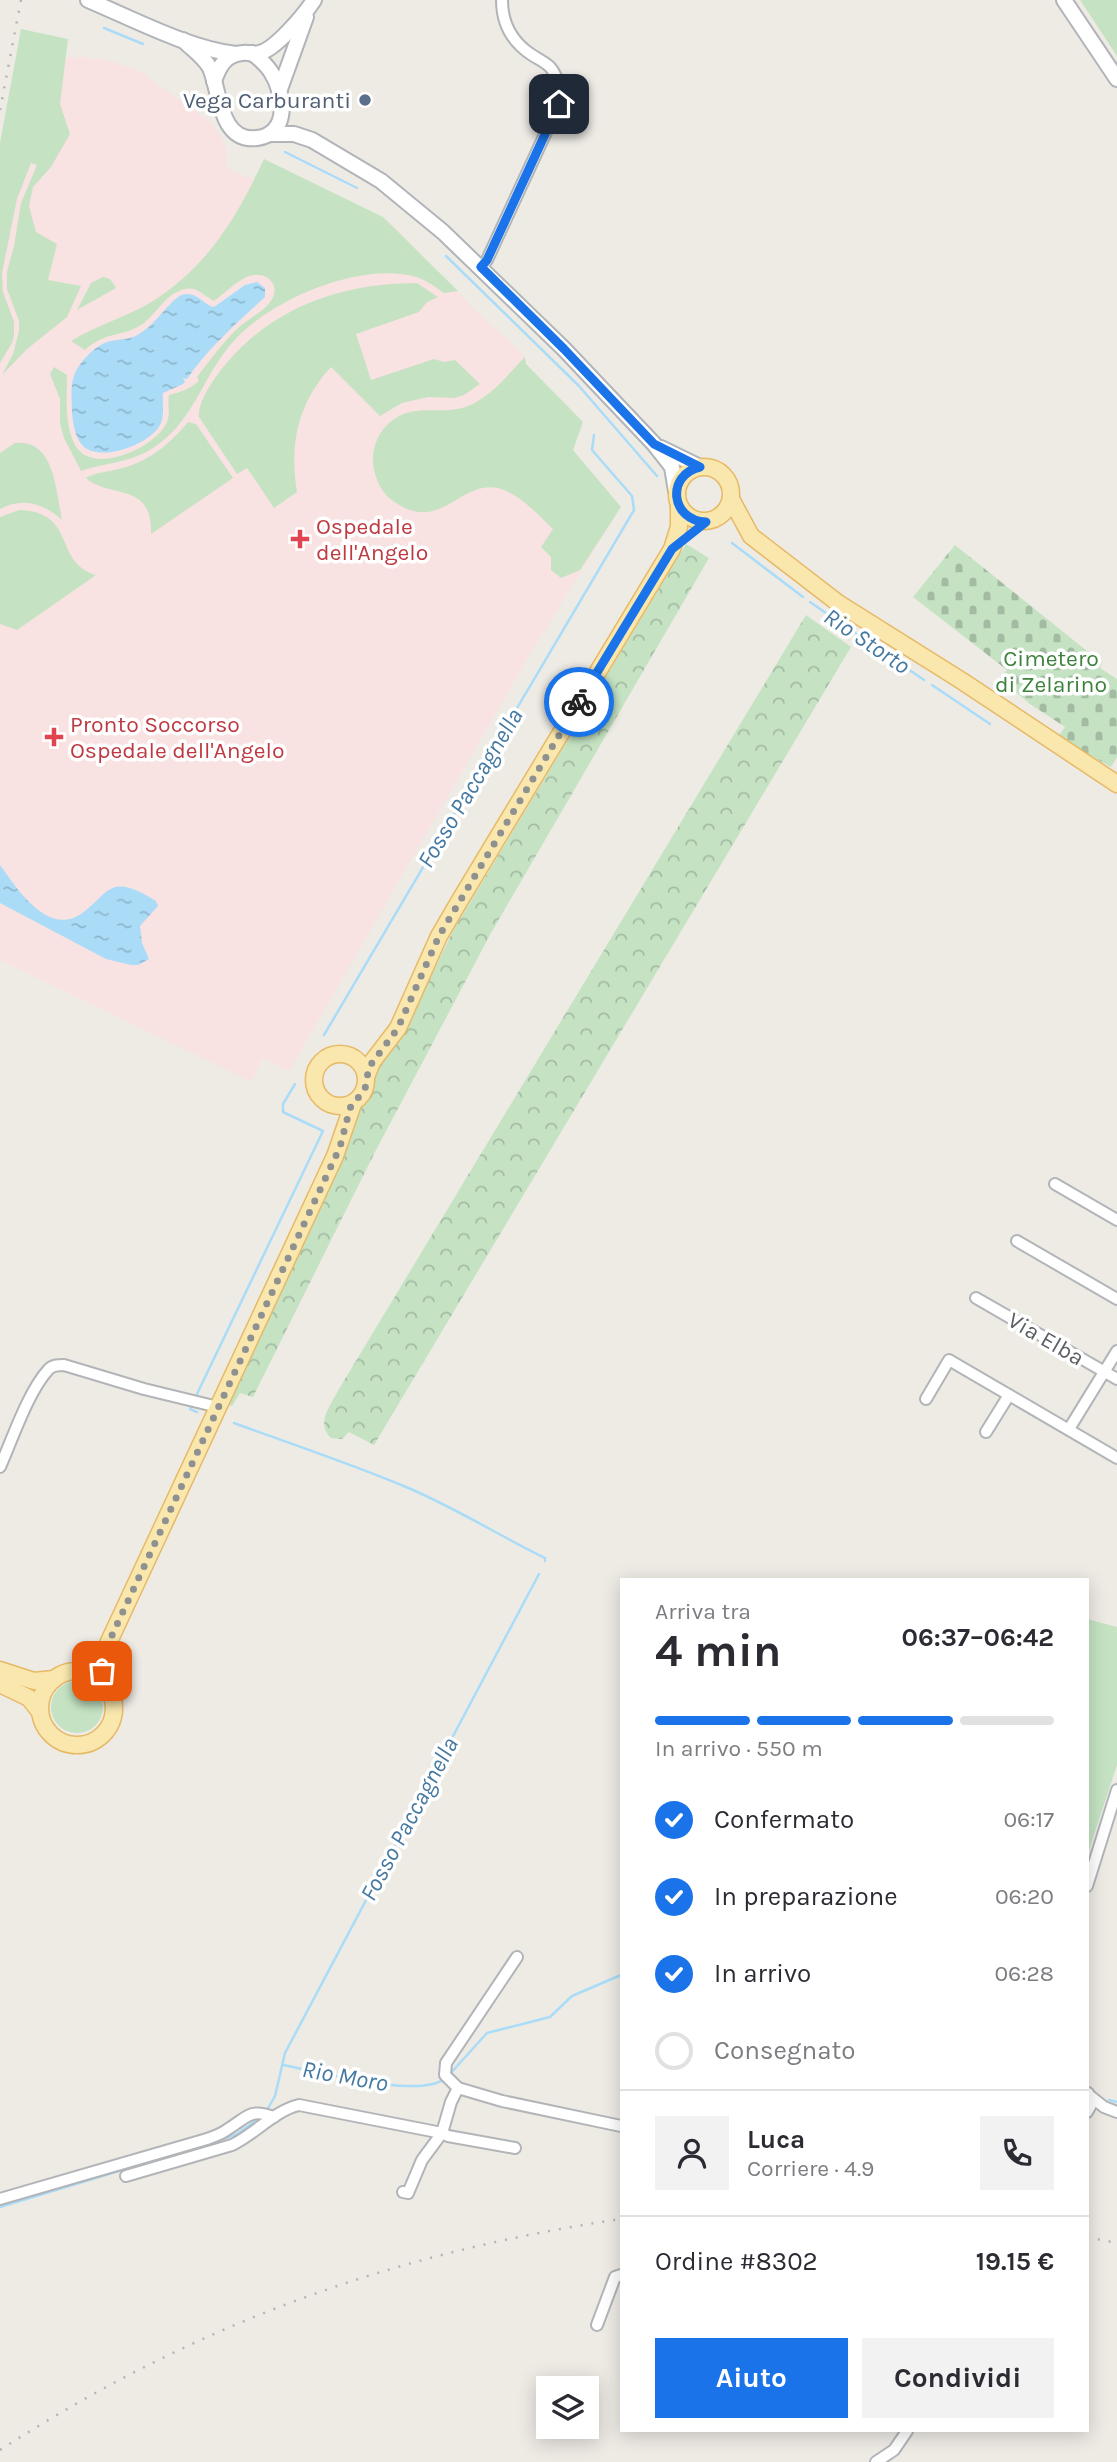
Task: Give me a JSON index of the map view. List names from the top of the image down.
{
  "streets": {
    "street": ["Via Elba"]
  },
  "water": ["Rio Storto", "Fosso Paccagnella", "Rio Moro"],
  "parks": ["Cimetero di Zelarino"],
  "places": {
    "other": ["Vega Carburanti"],
    "health": ["Ospedale dell'Angelo", "Pronto Soccorso Ospedale dell'Angelo"]
  },
  "page": {
    "heading": ["4 min", "Arriva tra", "06:37–06:42"],
    "panel": [
      "Luca",
      "Corriere · 4.9",
      "Ordine #8302",
      "19.15 €"
    ],
    "bar": "In arrivo · 550 m",
    "list": [
      ["Confermato", "06:17"],
      ["In preparazione", "06:20"],
      ["In arrivo", "06:28"],
      "Consegnato"
    ],
    "buttons": ["Aiuto", "Condividi"]
  }
}
